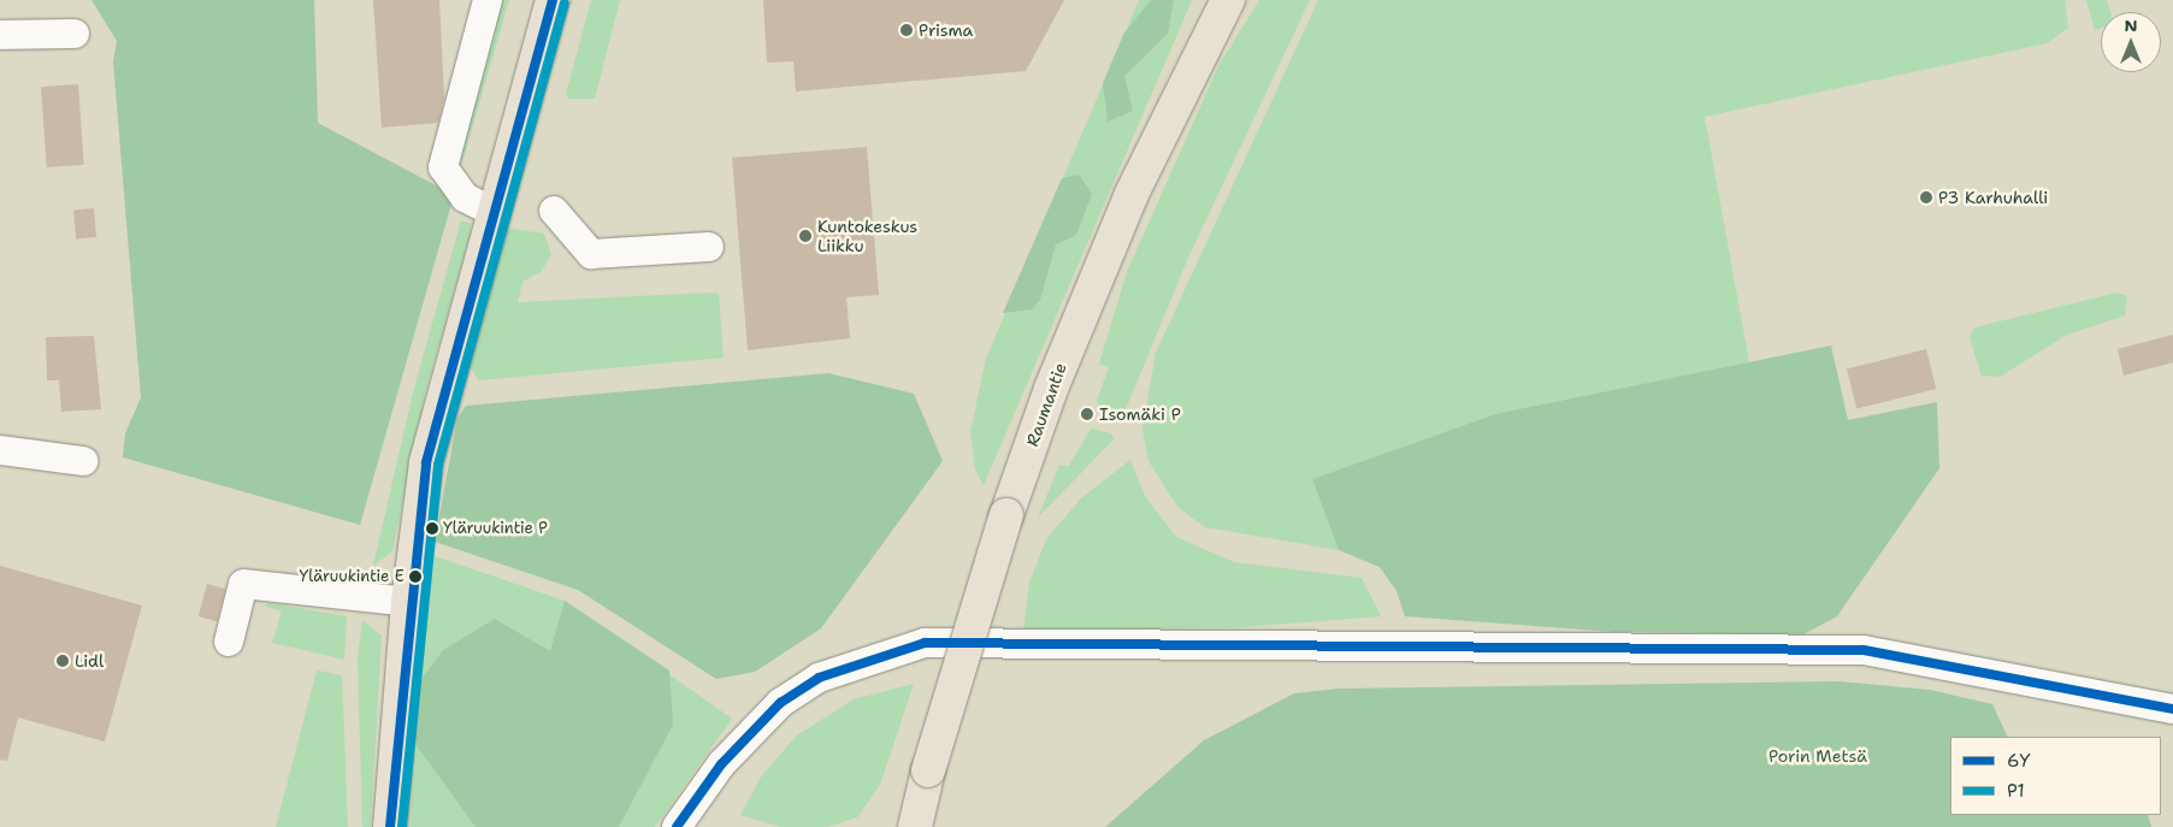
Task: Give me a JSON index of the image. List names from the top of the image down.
{
  "streets": {
    "main road": ["Raumantie"]
  },
  "parks": ["Porin Metsä"],
  "places": [
    "Prisma",
    "P3 Karhuhalli",
    "Kuntokeskus Liikku",
    "Isomäki P",
    "Yläruukintie P",
    "Yläruukintie E",
    "Lidl"
  ],
  "lines": ["transit line 6Y", "transit line P1"],
  "legend": ["6Y", "P1"],
  "north": "top"
}
